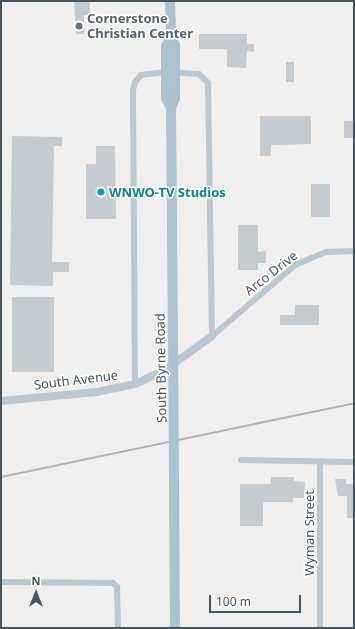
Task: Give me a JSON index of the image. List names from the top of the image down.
{
  "streets": {
    "main road": ["South Byrne Road"],
    "street": ["Arco Drive", "South Avenue", "Wyman Street"]
  },
  "crossings": [
    ["Arco Drive", "South Byrne Road"],
    ["Arco Drive", "South Avenue"],
    ["South Byrne Road", "South Avenue"]
  ],
  "places": ["Cornerstone Christian Center", "WNWO-TV Studios"],
  "scale_bar": "100 m",
  "north": "top"
}
